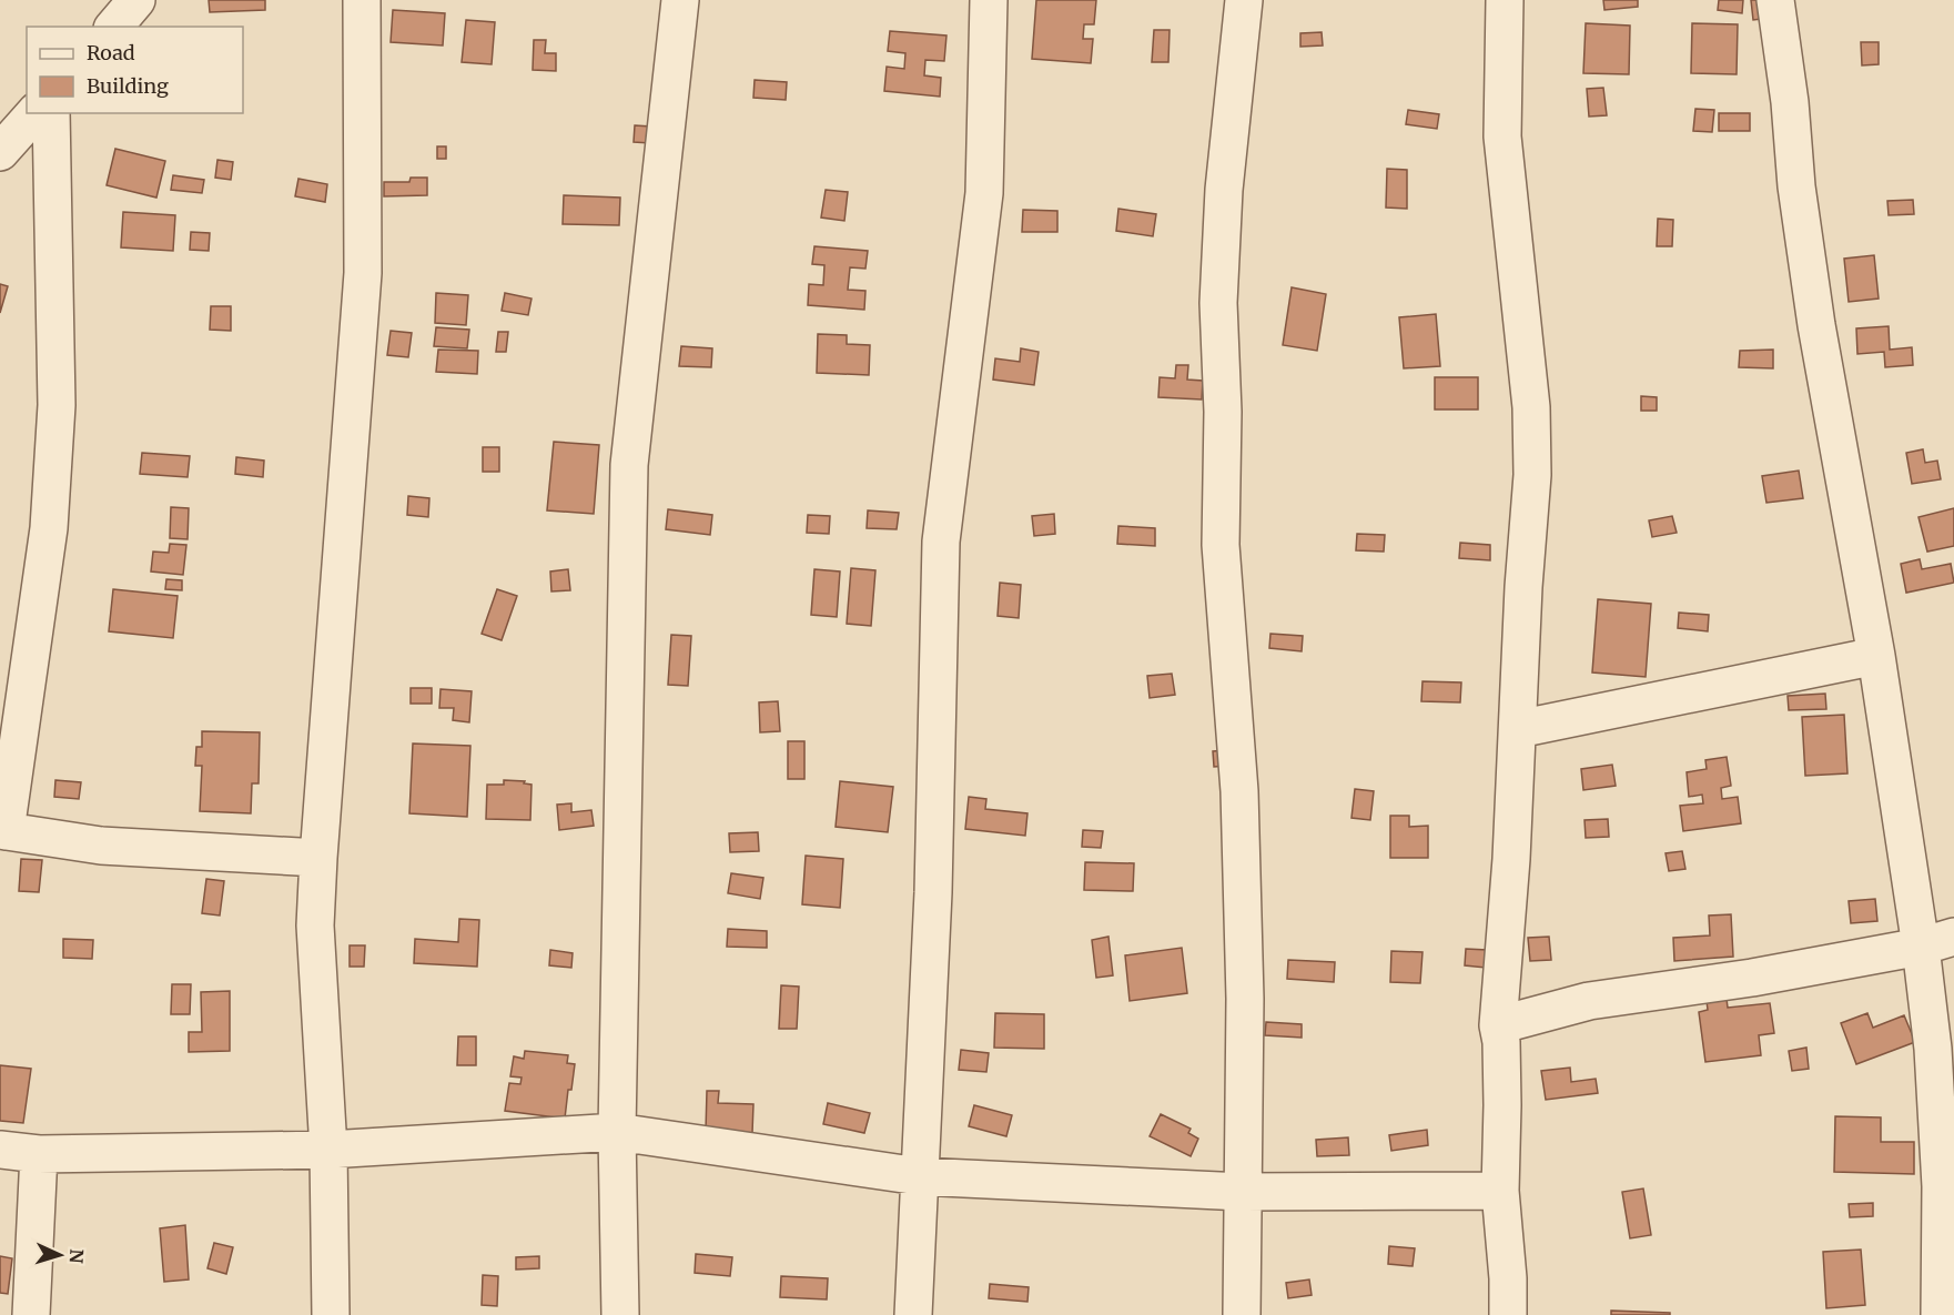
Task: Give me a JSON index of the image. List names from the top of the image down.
{
  "legend": ["Road", "Building"],
  "north": "right"
}
